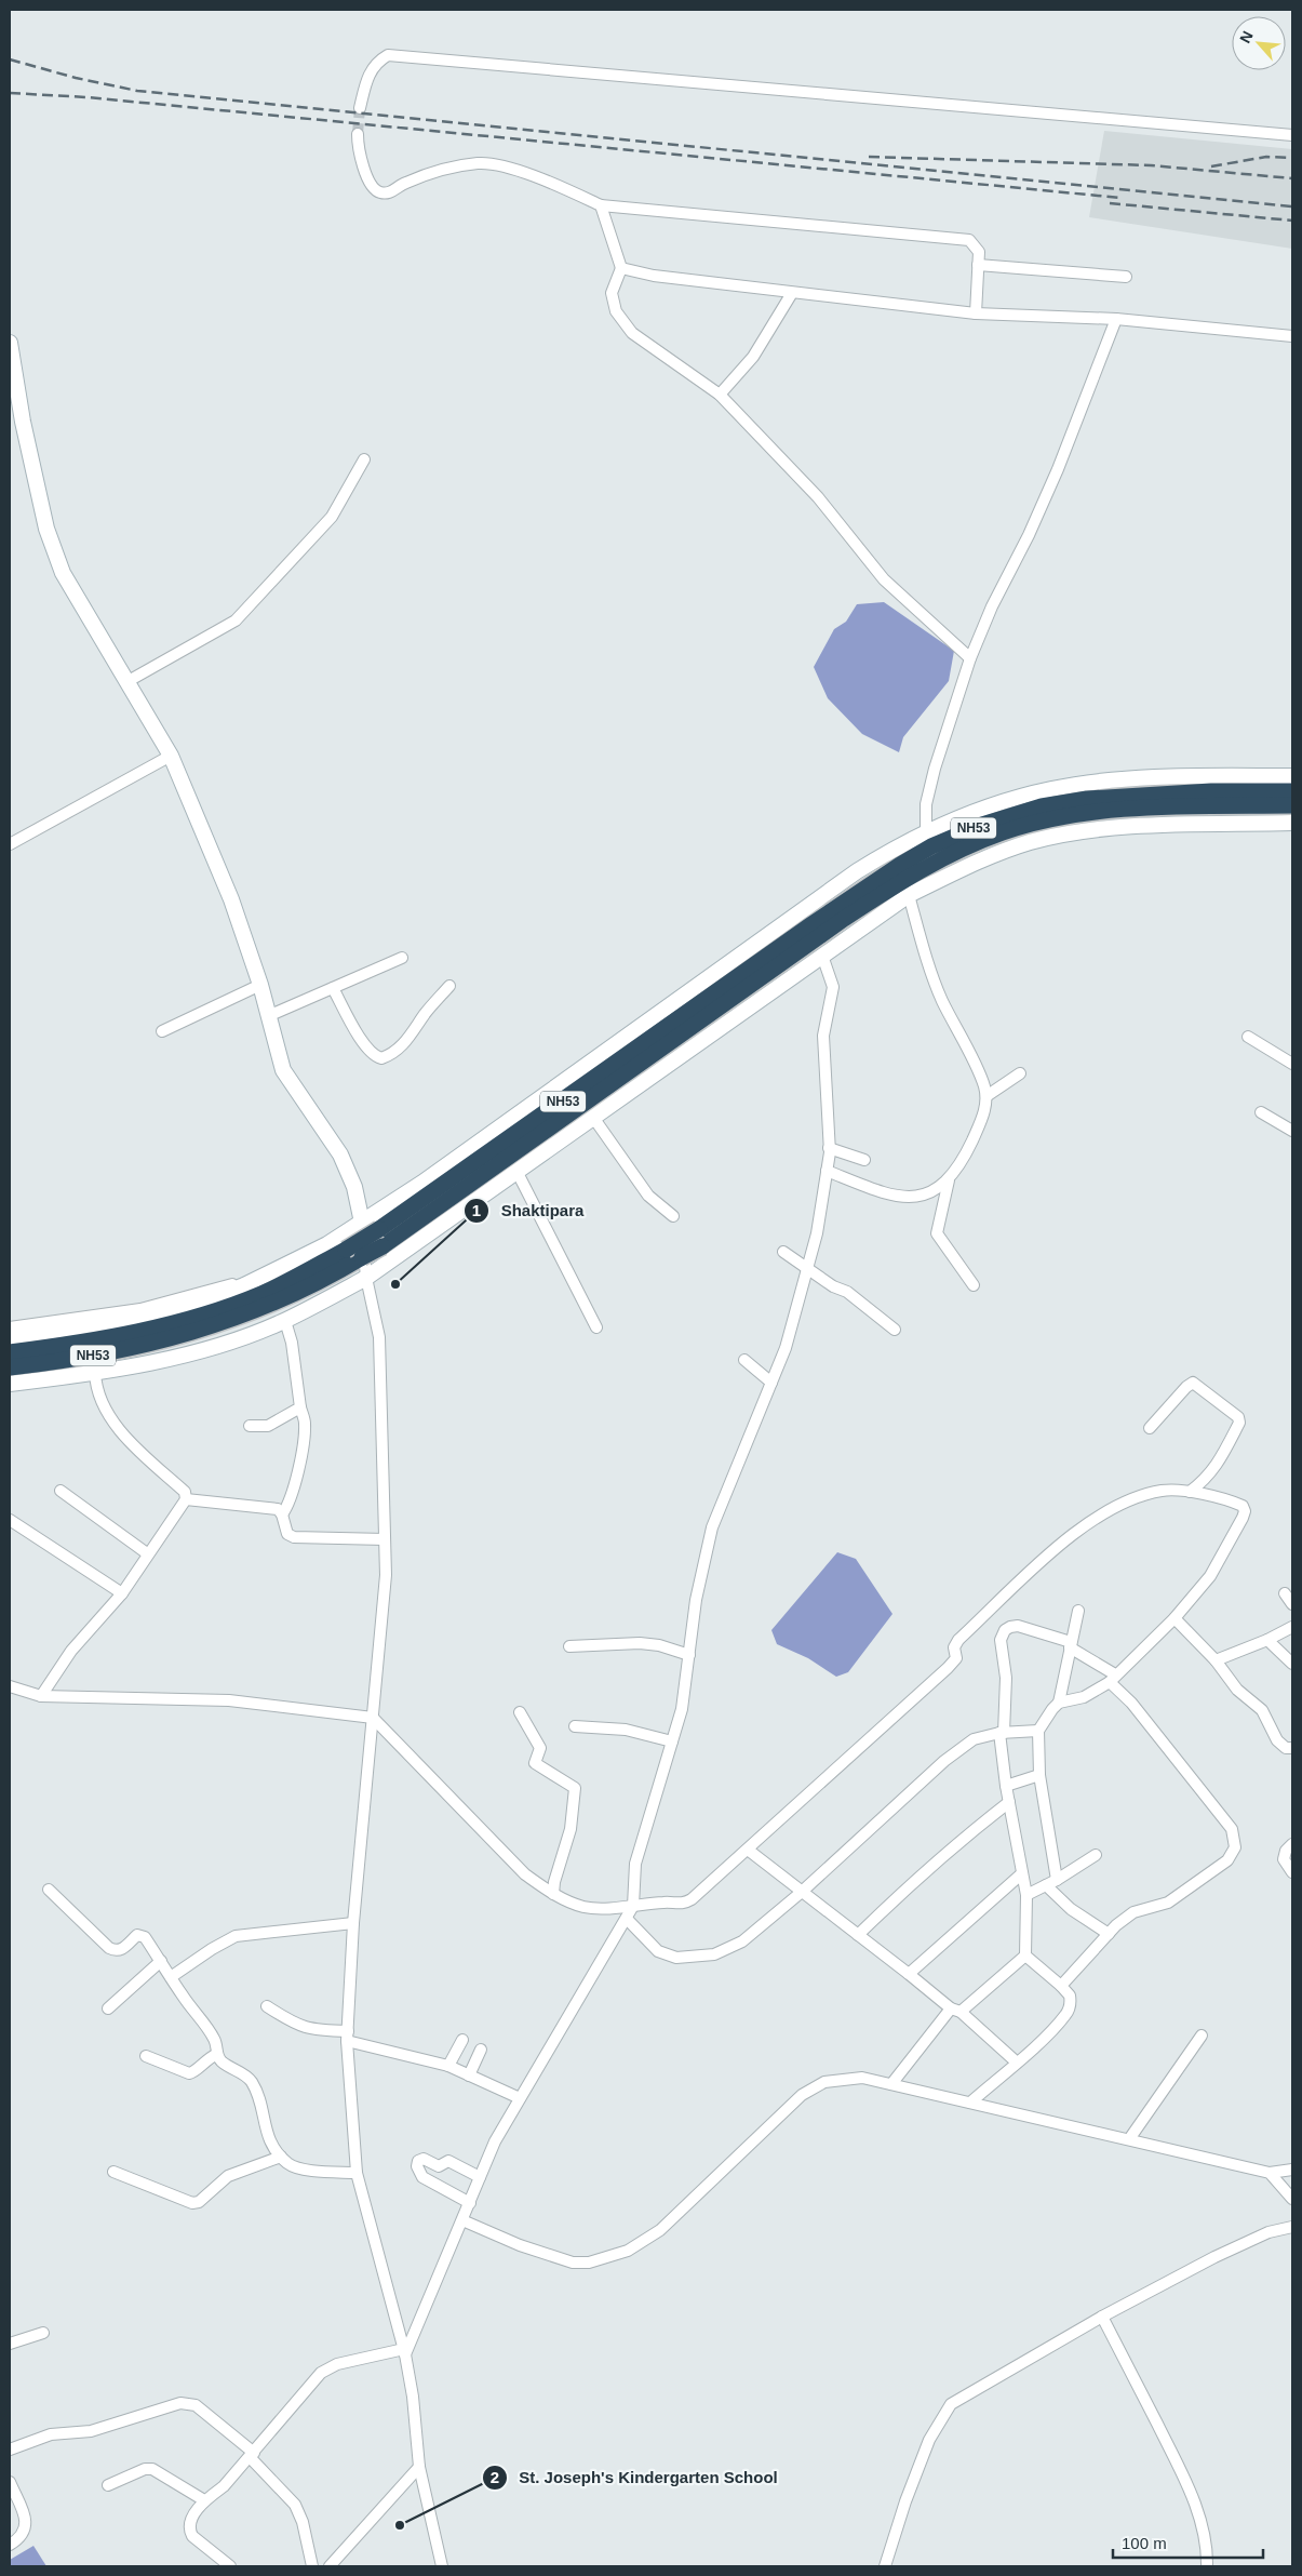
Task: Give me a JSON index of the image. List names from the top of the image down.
{
  "streets": {
    "highway": ["NH53"]
  },
  "places": ["Shaktipara", "St. Joseph's Kindergarten School"],
  "scale_bar": "100 m",
  "north": "top left"
}
